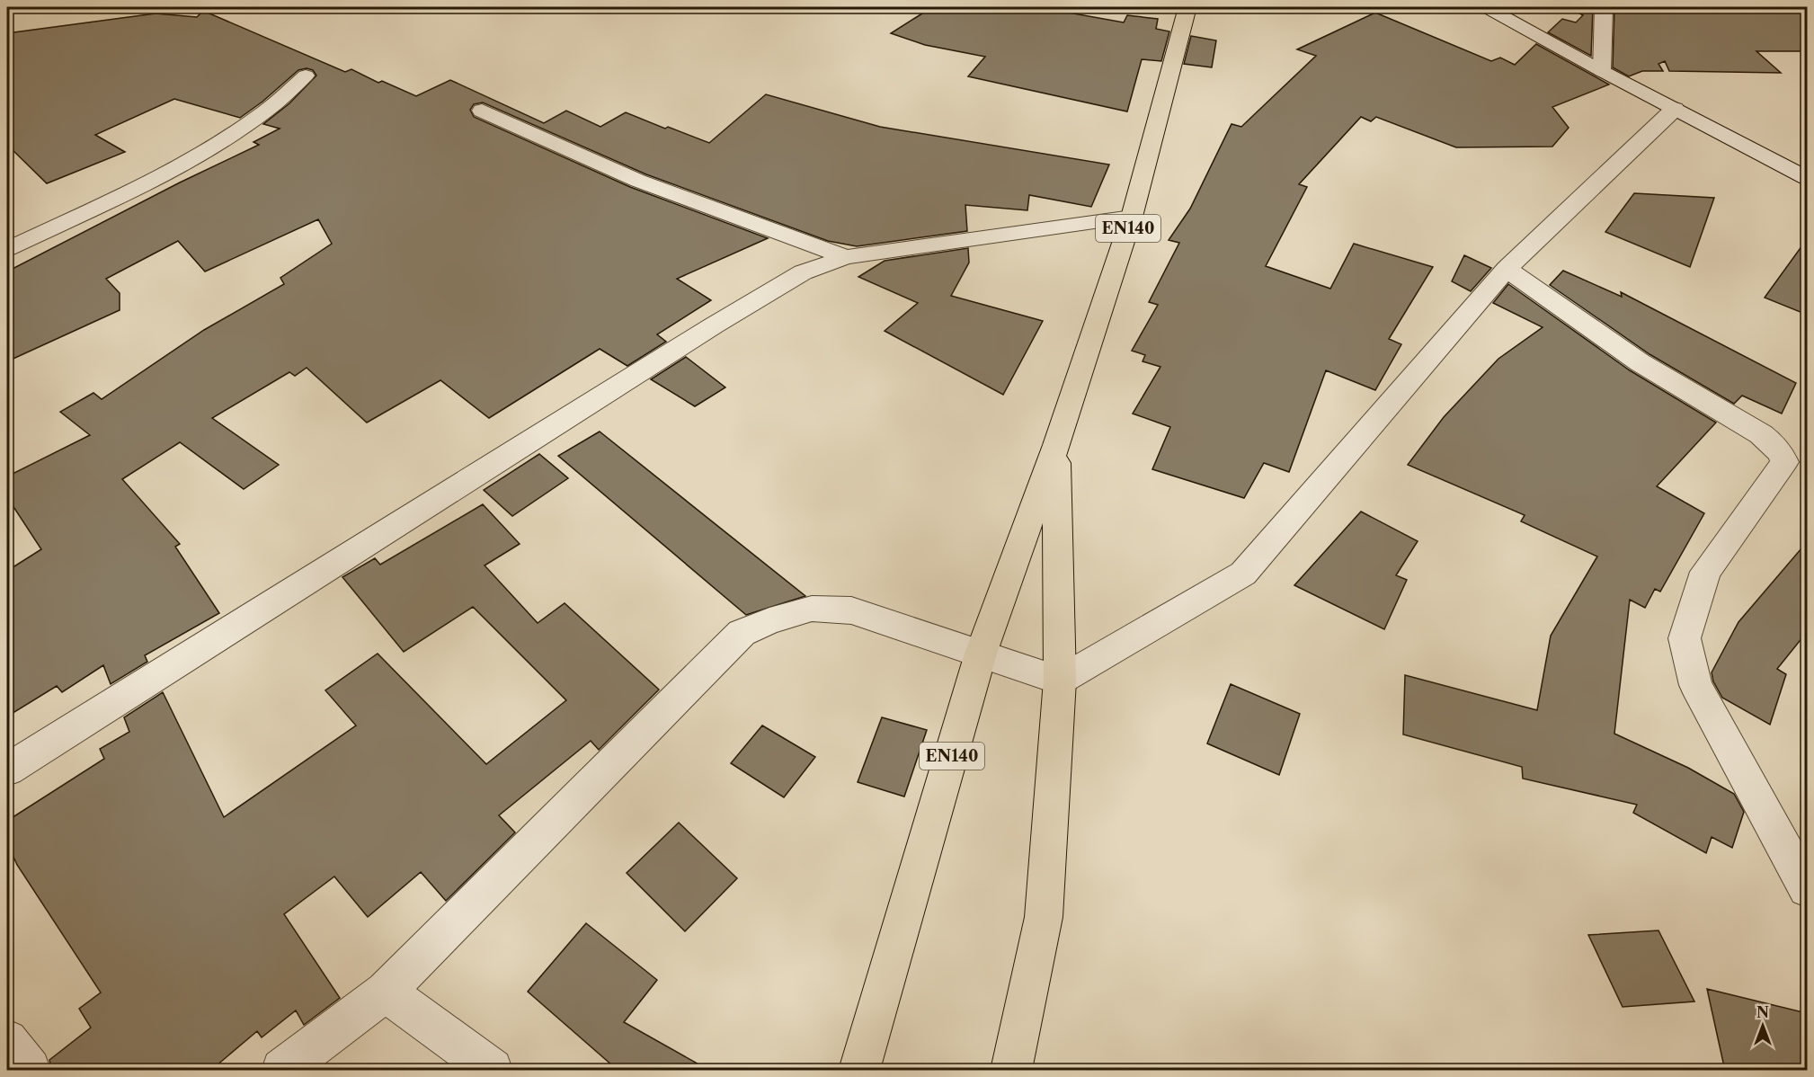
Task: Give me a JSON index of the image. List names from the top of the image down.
{
  "streets": {
    "main road": ["EN140"]
  },
  "north": "top"
}
